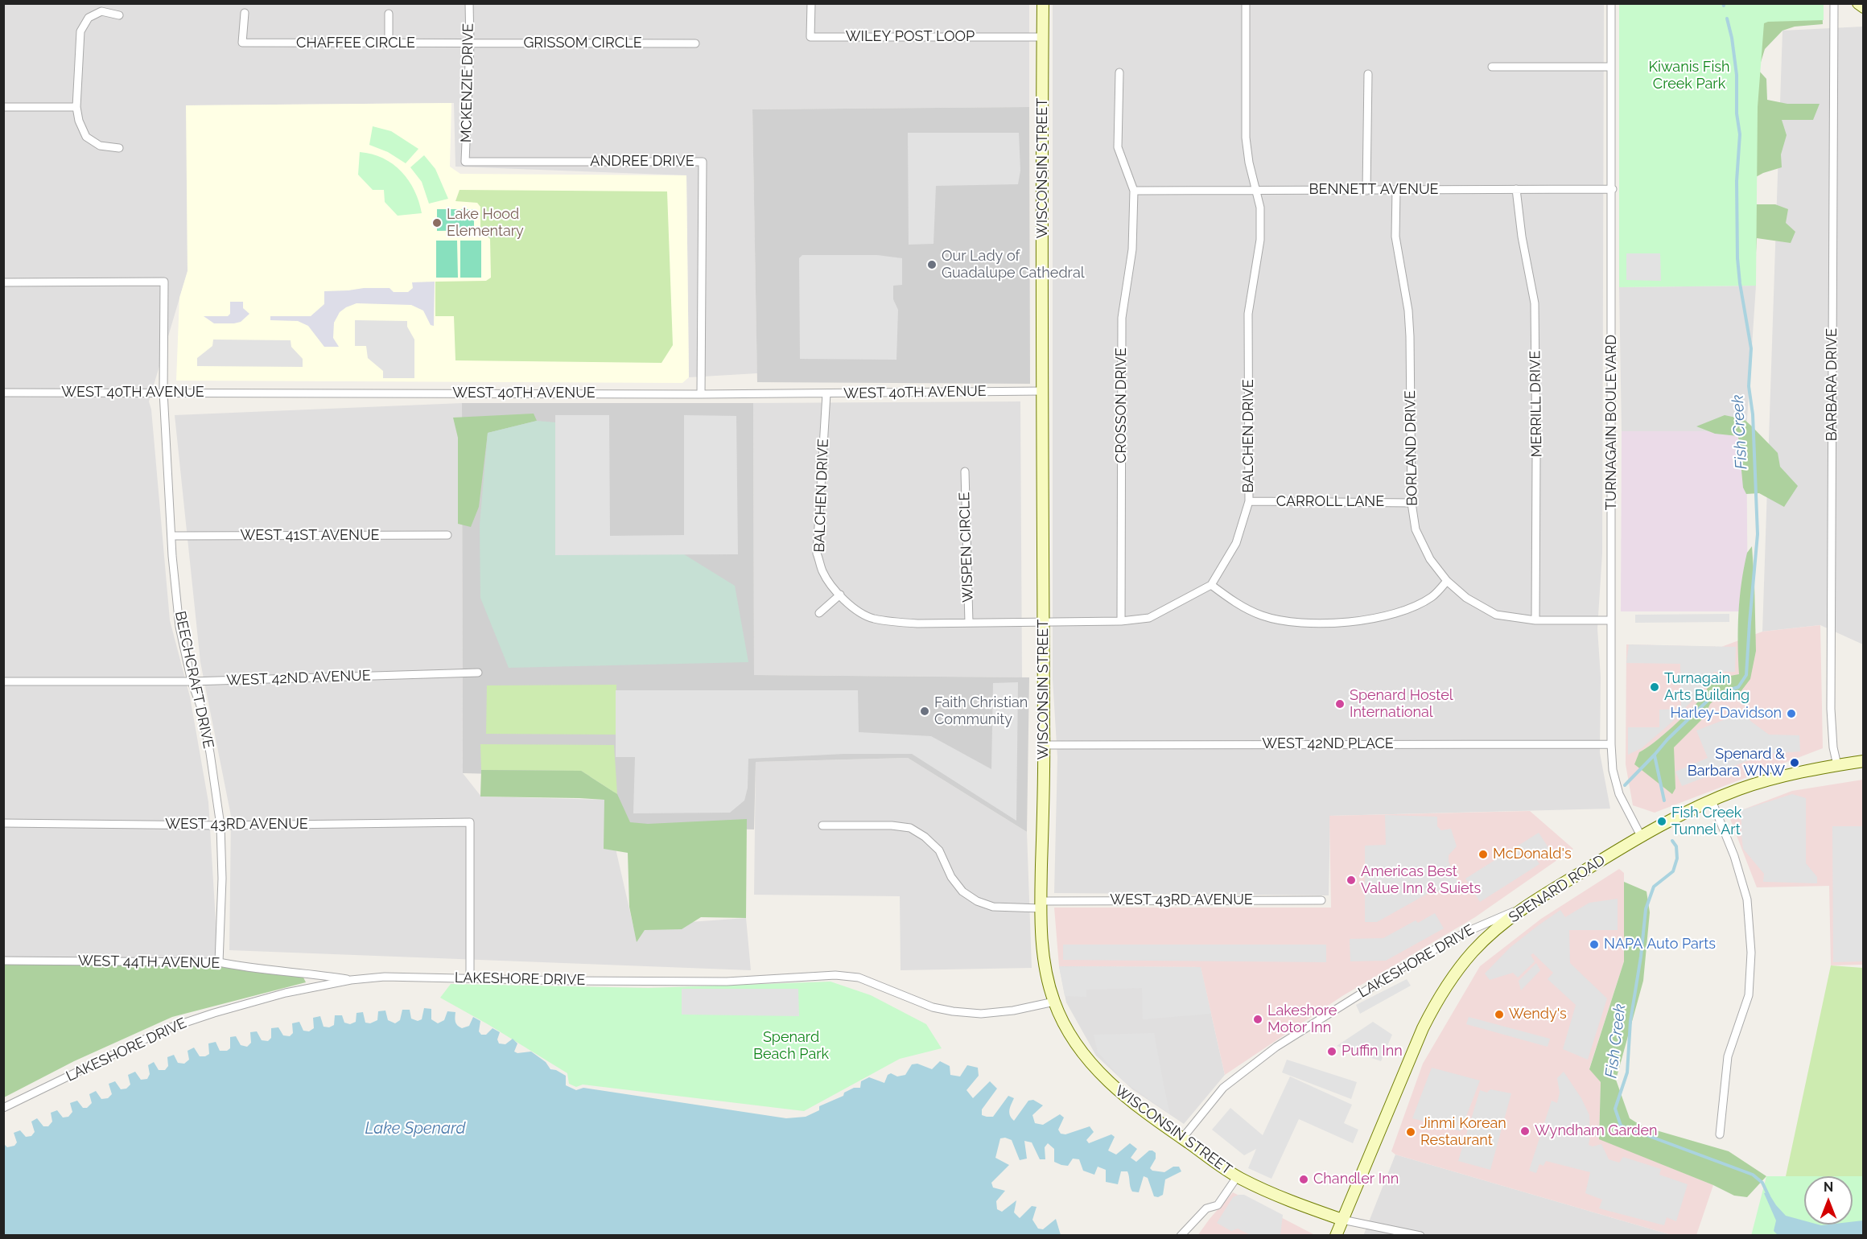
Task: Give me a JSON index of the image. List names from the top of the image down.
{
  "streets": {
    "street": [
      "WILEY POST LOOP",
      "CHAFFEE CIRCLE",
      "GRISSOM CIRCLE",
      "MCKENZIE DRIVE",
      "ANDREE DRIVE",
      "WISCONSIN STREET",
      "BENNETT AVENUE",
      "BARBARA DRIVE",
      "WEST 40TH AVENUE",
      "MERRILL DRIVE",
      "CROSSON DRIVE",
      "TURNAGAIN BOULEVARD",
      "BALCHEN DRIVE",
      "BORLAND DRIVE",
      "CARROLL LANE",
      "WEST 41ST AVENUE",
      "WISPEN CIRCLE",
      "WEST 42ND AVENUE",
      "BEECHCRAFT DRIVE",
      "WEST 42ND PLACE",
      "WEST 43RD AVENUE",
      "SPENARD ROAD",
      "LAKESHORE DRIVE",
      "WEST 44TH AVENUE"
    ]
  },
  "crossings": [
    ["WILEY POST LOOP", "WISCONSIN STREET"],
    ["CHAFFEE CIRCLE", "GRISSOM CIRCLE"],
    ["CHAFFEE CIRCLE", "MCKENZIE DRIVE"],
    ["GRISSOM CIRCLE", "MCKENZIE DRIVE"],
    ["MCKENZIE DRIVE", "ANDREE DRIVE"],
    ["ANDREE DRIVE", "WEST 40TH AVENUE"],
    ["WISCONSIN STREET", "WEST 40TH AVENUE"],
    ["WISCONSIN STREET", "BALCHEN DRIVE"],
    ["WISCONSIN STREET", "WEST 42ND PLACE"],
    ["WISCONSIN STREET", "WEST 43RD AVENUE"],
    ["WISCONSIN STREET", "SPENARD ROAD"],
    ["WISCONSIN STREET", "LAKESHORE DRIVE"],
    ["BENNETT AVENUE", "MERRILL DRIVE"],
    ["BENNETT AVENUE", "CROSSON DRIVE"],
    ["BENNETT AVENUE", "TURNAGAIN BOULEVARD"],
    ["BENNETT AVENUE", "BALCHEN DRIVE"],
    ["BENNETT AVENUE", "BORLAND DRIVE"],
    ["BARBARA DRIVE", "SPENARD ROAD"],
    ["WEST 40TH AVENUE", "BALCHEN DRIVE"],
    ["WEST 40TH AVENUE", "BEECHCRAFT DRIVE"],
    ["MERRILL DRIVE", "BORLAND DRIVE"],
    ["CROSSON DRIVE", "BALCHEN DRIVE"],
    ["TURNAGAIN BOULEVARD", "BORLAND DRIVE"],
    ["TURNAGAIN BOULEVARD", "WEST 42ND PLACE"],
    ["TURNAGAIN BOULEVARD", "SPENARD ROAD"],
    ["BALCHEN DRIVE", "CARROLL LANE"],
    ["BALCHEN DRIVE", "WISPEN CIRCLE"],
    ["BORLAND DRIVE", "CARROLL LANE"],
    ["WEST 41ST AVENUE", "BEECHCRAFT DRIVE"],
    ["WEST 42ND AVENUE", "BEECHCRAFT DRIVE"],
    ["BEECHCRAFT DRIVE", "WEST 43RD AVENUE"],
    ["BEECHCRAFT DRIVE", "WEST 44TH AVENUE"],
    ["WEST 43RD AVENUE", "LAKESHORE DRIVE"],
    ["SPENARD ROAD", "LAKESHORE DRIVE"],
    ["LAKESHORE DRIVE", "WEST 44TH AVENUE"]
  ],
  "water": ["Fish Creek", "Lake Spenard"],
  "parks": ["Kiwanis Fish Creek Park", "Spenard Beach Park"],
  "places": [
    "Lake Hood Elementary",
    "Our Lady of Guadalupe Cathedral",
    "Turnagain Arts Building",
    "Spenard Hostel International",
    "Faith Christian Community",
    "Harley-Davidson",
    "Spenard & Barbara WNW",
    "Fish Creek Tunnel Art",
    "McDonald's",
    "Americas Best Value Inn & Suiets",
    "NAPA Auto Parts",
    "Wendy's",
    "Lakeshore Motor Inn",
    "Puffin Inn",
    "Wyndham Garden",
    "Jinmi Korean Restaurant",
    "Chandler Inn"
  ],
  "north": "top"
}
